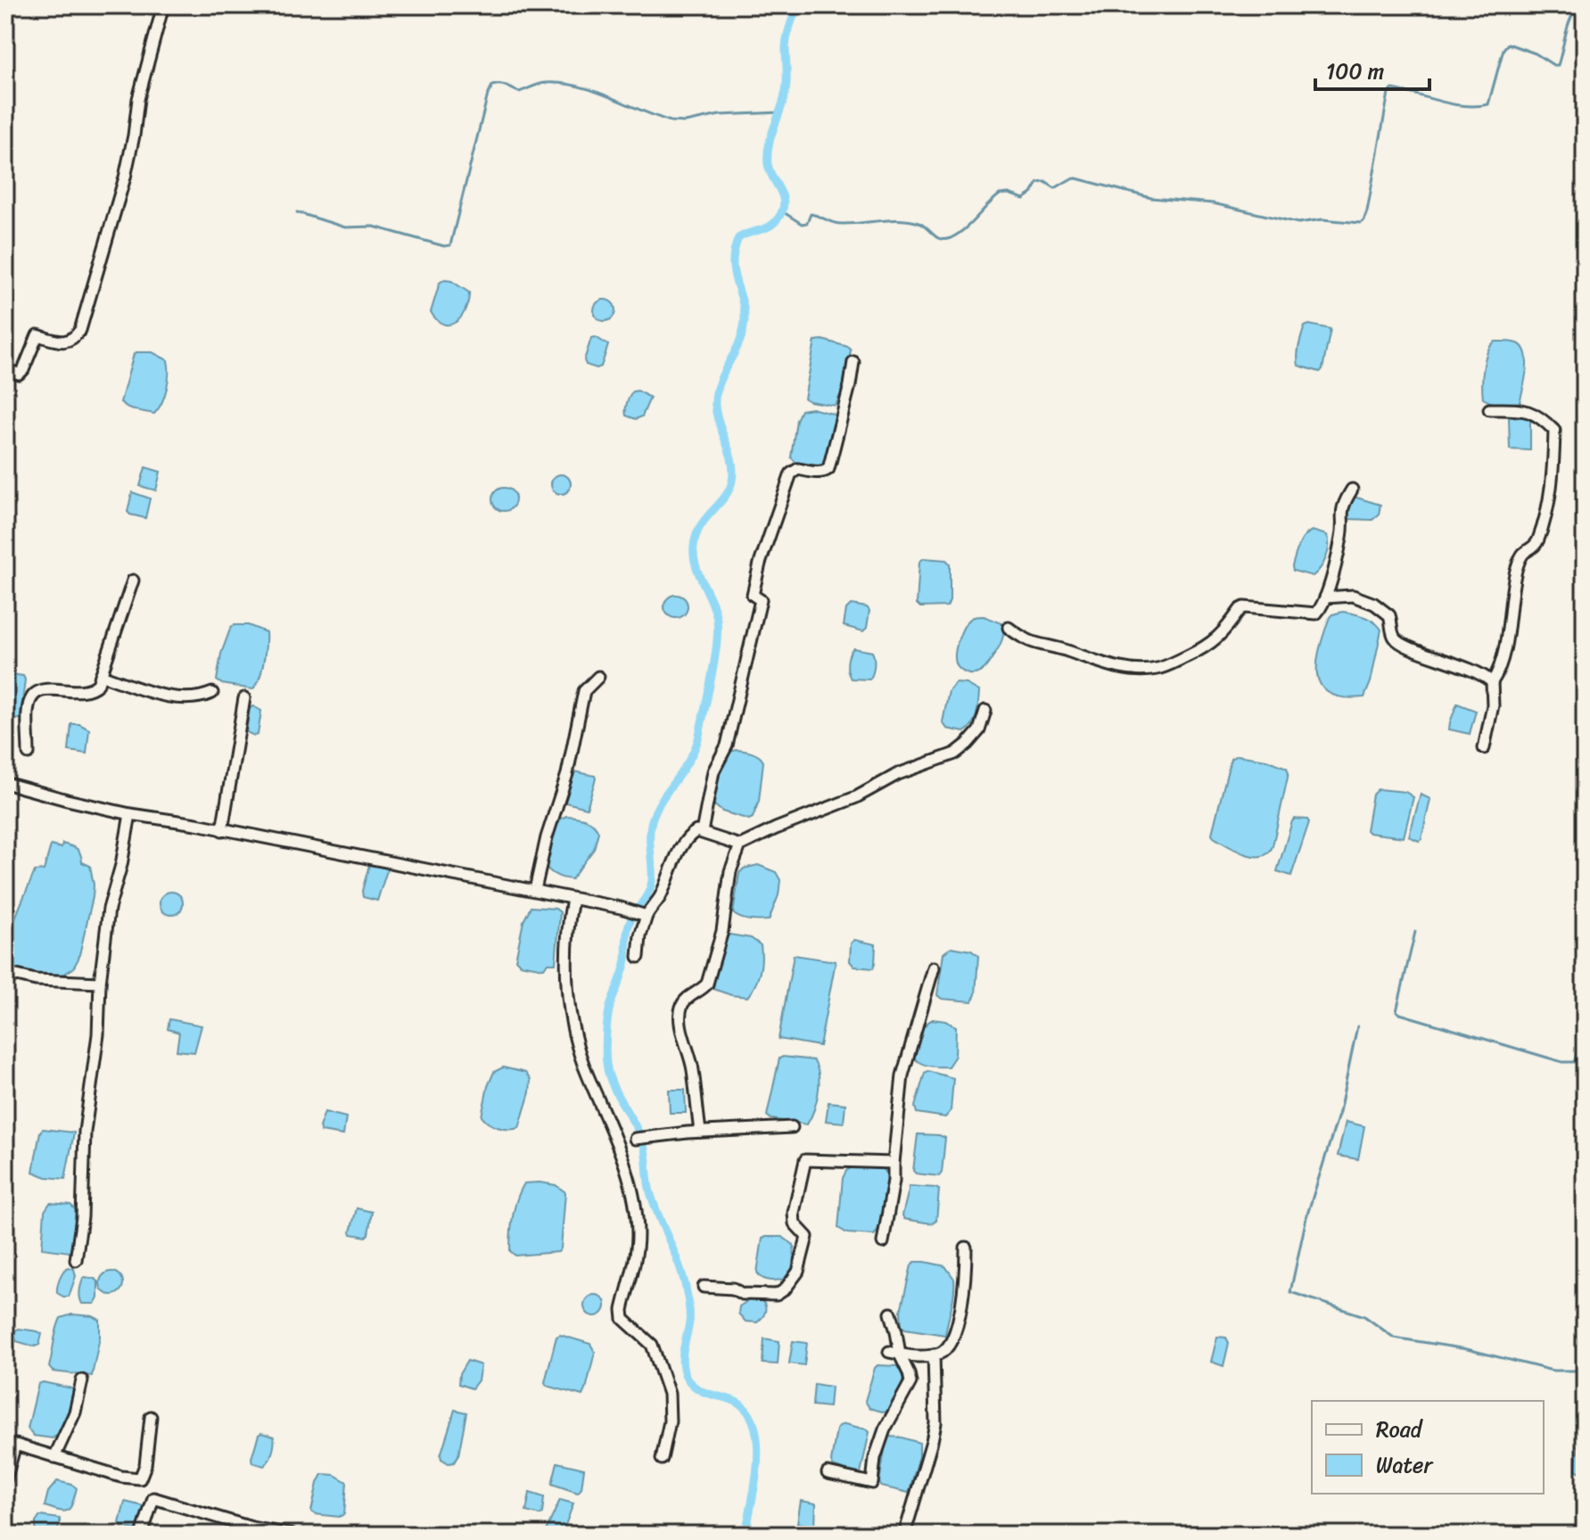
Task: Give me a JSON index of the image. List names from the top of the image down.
{
  "legend": ["Road", "Water"],
  "scale_bar": "100 m"
}
